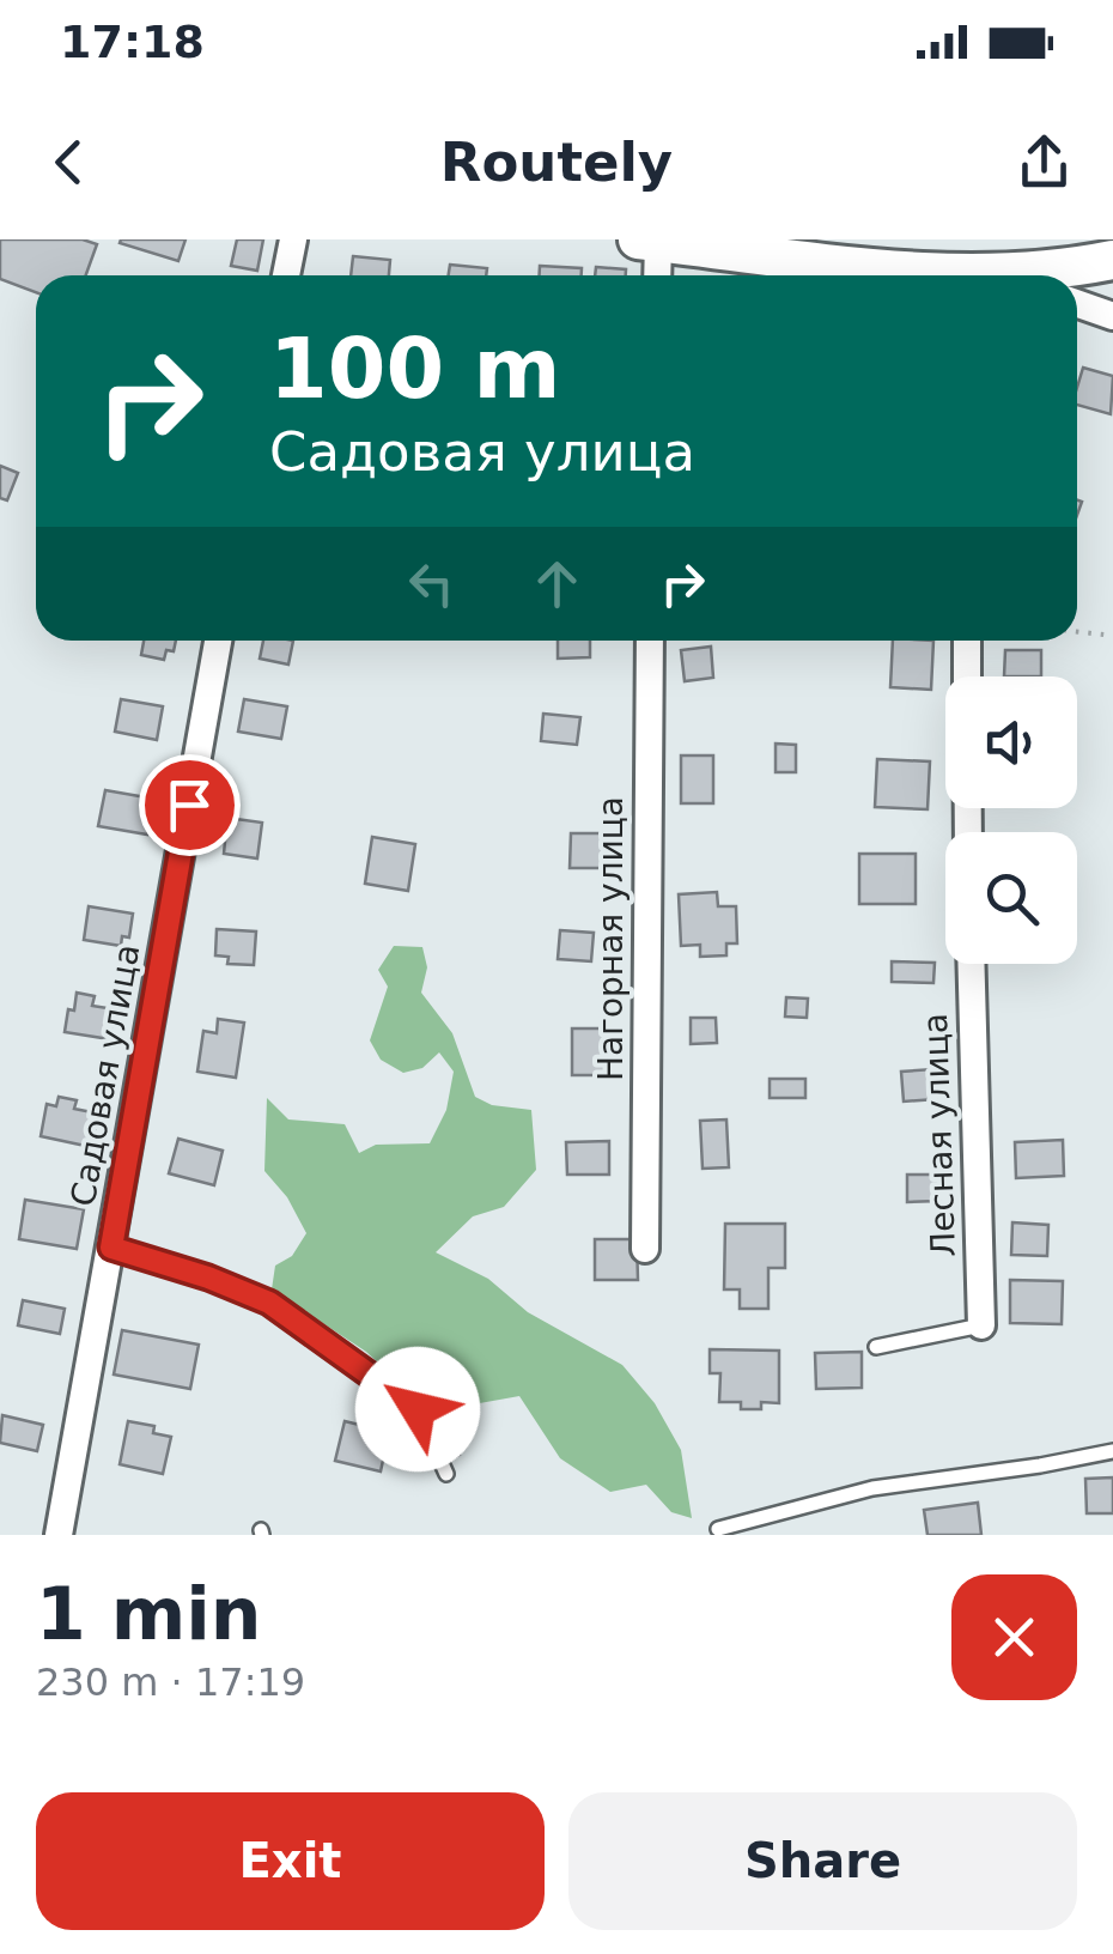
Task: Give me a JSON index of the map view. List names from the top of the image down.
{
  "streets": {
    "street": ["Нагорная улица", "Садовая улица", "Лесная улица"]
  },
  "page": {
    "status": "17:18",
    "header": "Routely",
    "turn": ["100 m", "Садовая улица"],
    "heading": ["1 min", "230 m · 17:19"],
    "buttons": ["Exit", "Share"]
  }
}
